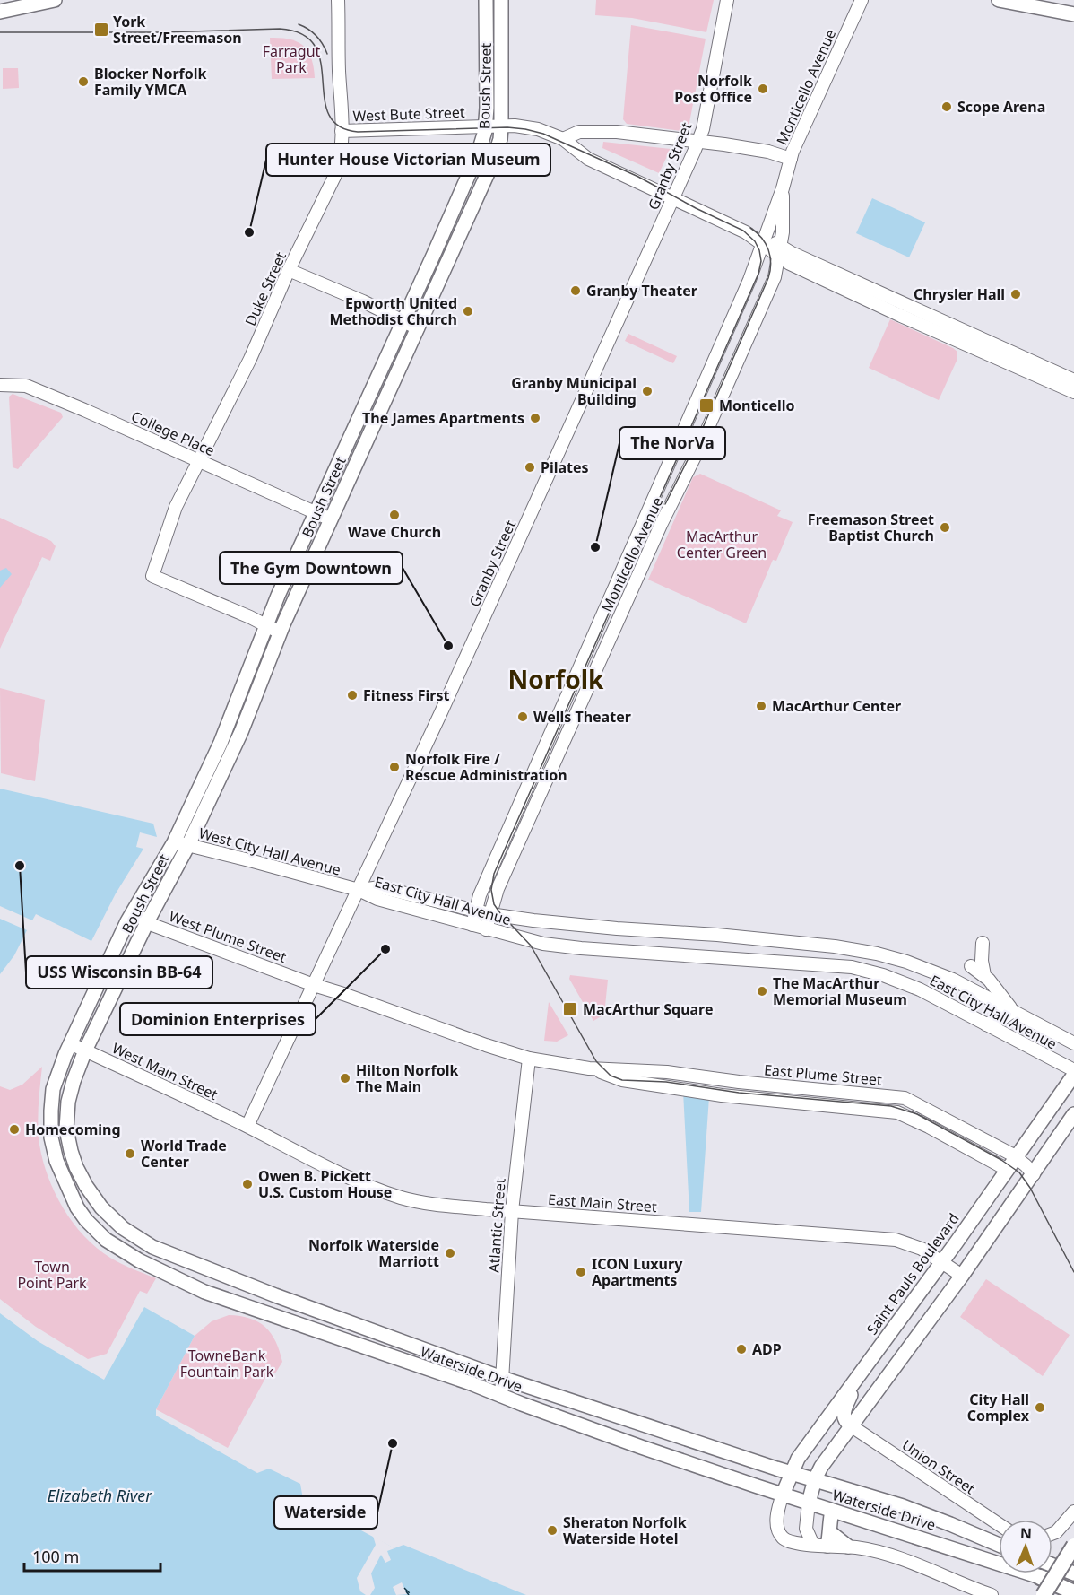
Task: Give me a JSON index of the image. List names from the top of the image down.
{
  "streets": {
    "main road": ["Boush Street", "Saint Pauls Boulevard", "Waterside Drive"],
    "street": [
      "Monticello Avenue",
      "West Bute Street",
      "Granby Street",
      "Duke Street",
      "College Place",
      "West City Hall Avenue",
      "East City Hall Avenue",
      "West Plume Street",
      "West Main Street",
      "East Plume Street",
      "East Main Street",
      "Atlantic Street",
      "Union Street"
    ]
  },
  "crossings": [
    ["Boush Street", "West Bute Street"],
    ["Boush Street", "Duke Street"],
    ["Boush Street", "College Place"],
    ["Boush Street", "West City Hall Avenue"],
    ["Boush Street", "West Plume Street"],
    ["Boush Street", "West Main Street"],
    ["Boush Street", "Waterside Drive"],
    ["Monticello Avenue", "West Bute Street"],
    ["Monticello Avenue", "East City Hall Avenue"],
    ["West Bute Street", "Granby Street"],
    ["West Bute Street", "Duke Street"],
    ["Granby Street", "West City Hall Avenue"],
    ["Granby Street", "East City Hall Avenue"],
    ["Granby Street", "West Plume Street"],
    ["Granby Street", "West Main Street"],
    ["Granby Street", "East Plume Street"],
    ["Granby Street", "East Main Street"],
    ["Duke Street", "College Place"],
    ["West City Hall Avenue", "East City Hall Avenue"],
    ["West Plume Street", "East Plume Street"],
    ["West Main Street", "East Main Street"],
    ["West Main Street", "Waterside Drive"],
    ["East Plume Street", "Atlantic Street"],
    ["East Plume Street", "Saint Pauls Boulevard"],
    ["East Main Street", "Atlantic Street"],
    ["East Main Street", "Saint Pauls Boulevard"],
    ["Atlantic Street", "Waterside Drive"],
    ["Saint Pauls Boulevard", "Waterside Drive"]
  ],
  "districts": ["Norfolk"],
  "water": ["Elizabeth River"],
  "parks": [
    "Farragut Park",
    "MacArthur Center Green",
    "Town Point Park",
    "TowneBank Fountain Park"
  ],
  "places": {
    "transit": ["York Street/Freemason", "Monticello", "MacArthur Square"],
    "other": [
      "Blocker Norfolk Family YMCA",
      "Norfolk Post Office",
      "Scope Arena",
      "Hunter House Victorian Museum",
      "Granby Theater",
      "Chrysler Hall",
      "Epworth United Methodist Church",
      "Granby Municipal Building",
      "The James Apartments",
      "Pilates",
      "Wave Church",
      "Freemason Street Baptist Church",
      "The NorVa",
      "The Gym Downtown",
      "Fitness First",
      "MacArthur Center",
      "Wells Theater",
      "Norfolk Fire / Rescue Administration",
      "USS Wisconsin BB-64",
      "Dominion Enterprises",
      "The MacArthur Memorial Museum",
      "Hilton Norfolk The Main",
      "Homecoming",
      "World Trade Center",
      "Owen B. Pickett U.S. Custom House",
      "Norfolk Waterside Marriott",
      "ICON Luxury Apartments",
      "ADP",
      "City Hall Complex",
      "Waterside",
      "Sheraton Norfolk Waterside Hotel"
    ]
  },
  "scale_bar": "100 m",
  "north": "top"
}
